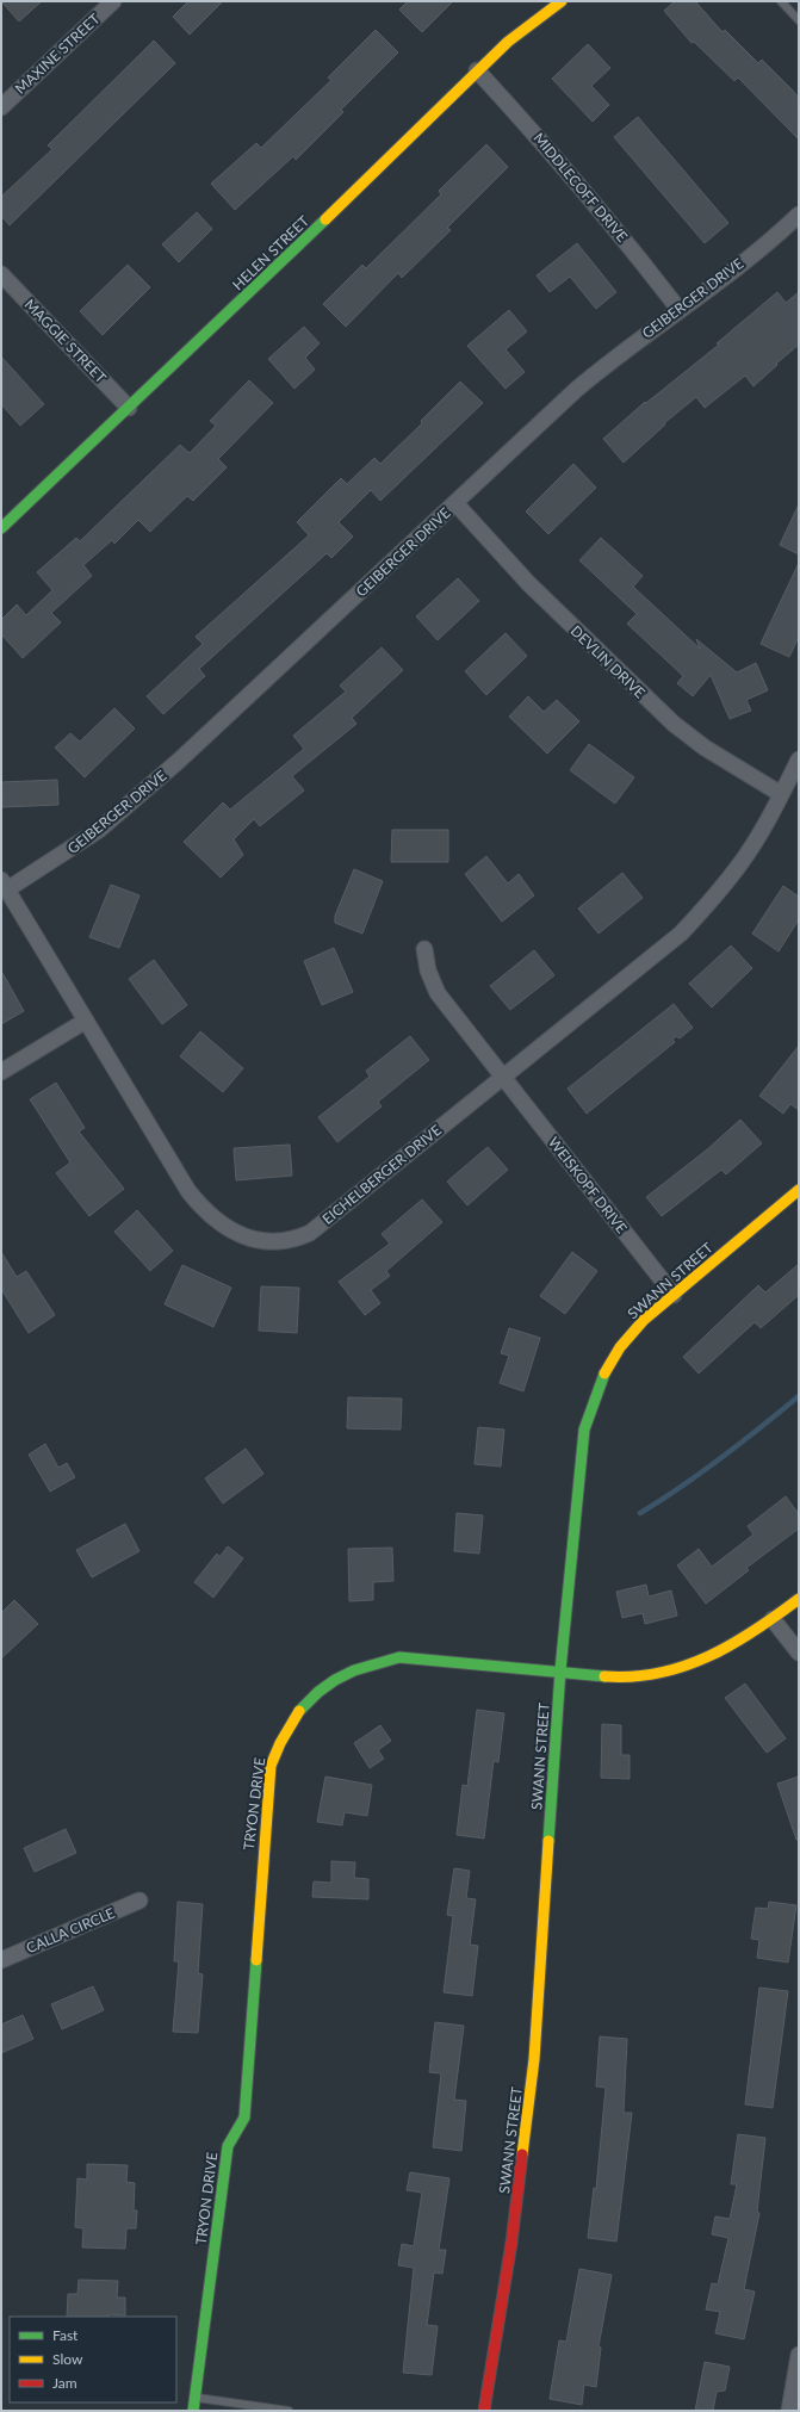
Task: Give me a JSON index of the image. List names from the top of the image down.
{
  "streets": {
    "street": [
      "MAXINE STREET",
      "MIDDLECOFF DRIVE",
      "HELEN STREET",
      "GEIBERGER DRIVE",
      "MAGGIE STREET",
      "DEVLIN DRIVE",
      "EICHELBERGER DRIVE",
      "WEISKOPF DRIVE",
      "SWANN STREET",
      "TRYON DRIVE",
      "CALLA CIRCLE"
    ]
  },
  "crossings": [
    ["MIDDLECOFF DRIVE", "HELEN STREET"],
    ["MIDDLECOFF DRIVE", "GEIBERGER DRIVE"],
    ["HELEN STREET", "MAGGIE STREET"],
    ["GEIBERGER DRIVE", "DEVLIN DRIVE"],
    ["GEIBERGER DRIVE", "EICHELBERGER DRIVE"],
    ["DEVLIN DRIVE", "EICHELBERGER DRIVE"],
    ["EICHELBERGER DRIVE", "WEISKOPF DRIVE"],
    ["WEISKOPF DRIVE", "SWANN STREET"],
    ["SWANN STREET", "TRYON DRIVE"]
  ],
  "legend": ["Fast", "Slow", "Jam"]
}
